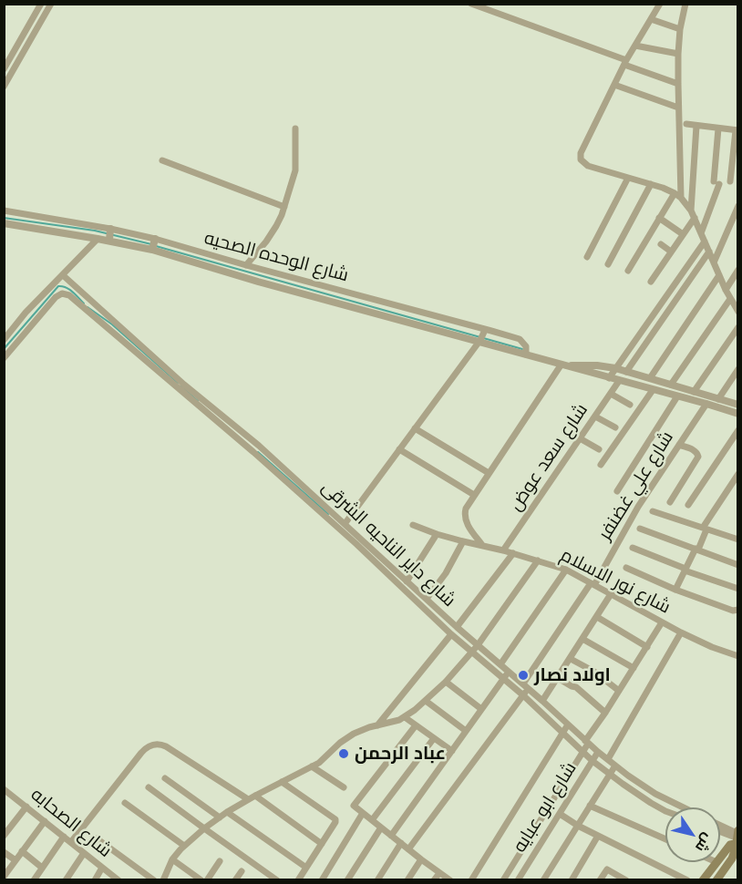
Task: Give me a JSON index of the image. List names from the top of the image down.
{
  "streets": {
    "street": [
      "شارع الوحده الصحيه",
      "شارع سعد عوض",
      "شارع علي غضنفر",
      "شارع داير الناحيه الشرقى",
      "شارع نور الاسلام",
      "شارع ابو عبايه",
      "شارع الصحابه"
    ]
  },
  "crossings": [
    ["شارع الوحده الصحيه", "شارع سعد عوض"],
    ["شارع الوحده الصحيه", "شارع علي غضنفر"],
    ["شارع سعد عوض", "شارع نور الاسلام"],
    ["شارع علي غضنفر", "شارع داير الناحيه الشرقى"],
    ["شارع علي غضنفر", "شارع نور الاسلام"],
    ["شارع داير الناحيه الشرقى", "شارع ابو عبايه"]
  ],
  "places": ["اولاد نصار", "عباد الرحمن"],
  "north": "bottom right"
}
